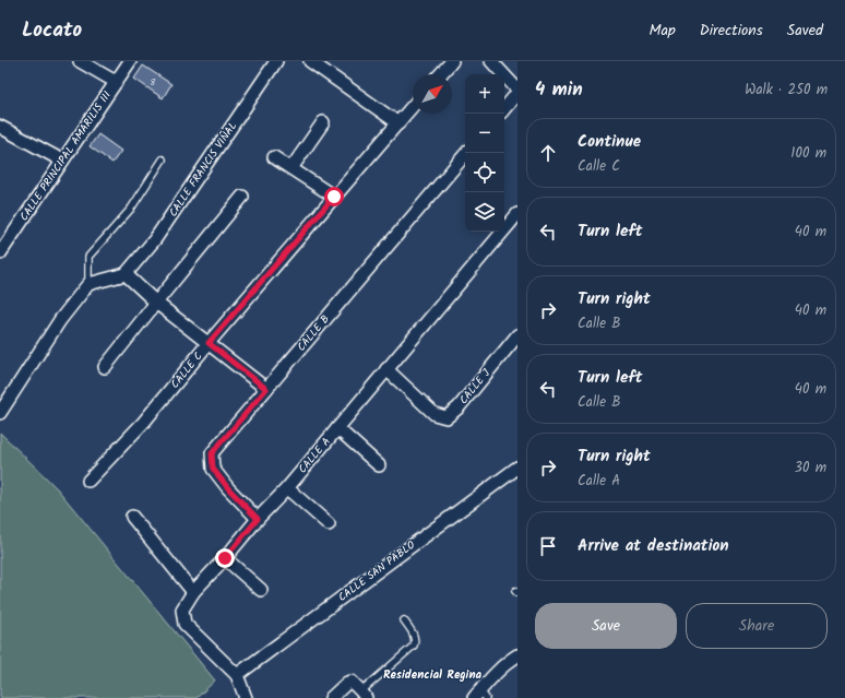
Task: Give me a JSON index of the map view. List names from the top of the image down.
{
  "streets": {
    "street": [
      "CALLE PRINCIPAL AMARILIS III",
      "CALLE FRANCIS VIÑAL",
      "CALLE B",
      "CALLE C",
      "CALLE J",
      "CALLE A",
      "CALLE SAN PABLO"
    ]
  },
  "crossings": [
    ["CALLE B", "CALLE A"],
    ["CALLE J", "CALLE A"],
    ["CALLE A", "CALLE SAN PABLO"]
  ],
  "districts": ["Residencial Regina"],
  "house_numbers": ["8"],
  "north": "top right",
  "page": {
    "header": "Locato",
    "nav": ["Map", "Directions", "Saved"],
    "heading": ["4 min", "Walk · 250 m"],
    "map_buttons": ["+", "−"],
    "list": [
      ["Continue", "Calle C", "100 m"],
      ["Turn left", "40 m"],
      ["Turn right", "Calle B", "40 m"],
      ["Turn left", "Calle B", "40 m"],
      ["Turn right", "Calle A", "30 m"],
      "Arrive at destination"
    ],
    "buttons": ["Save", "Share"]
  }
}
